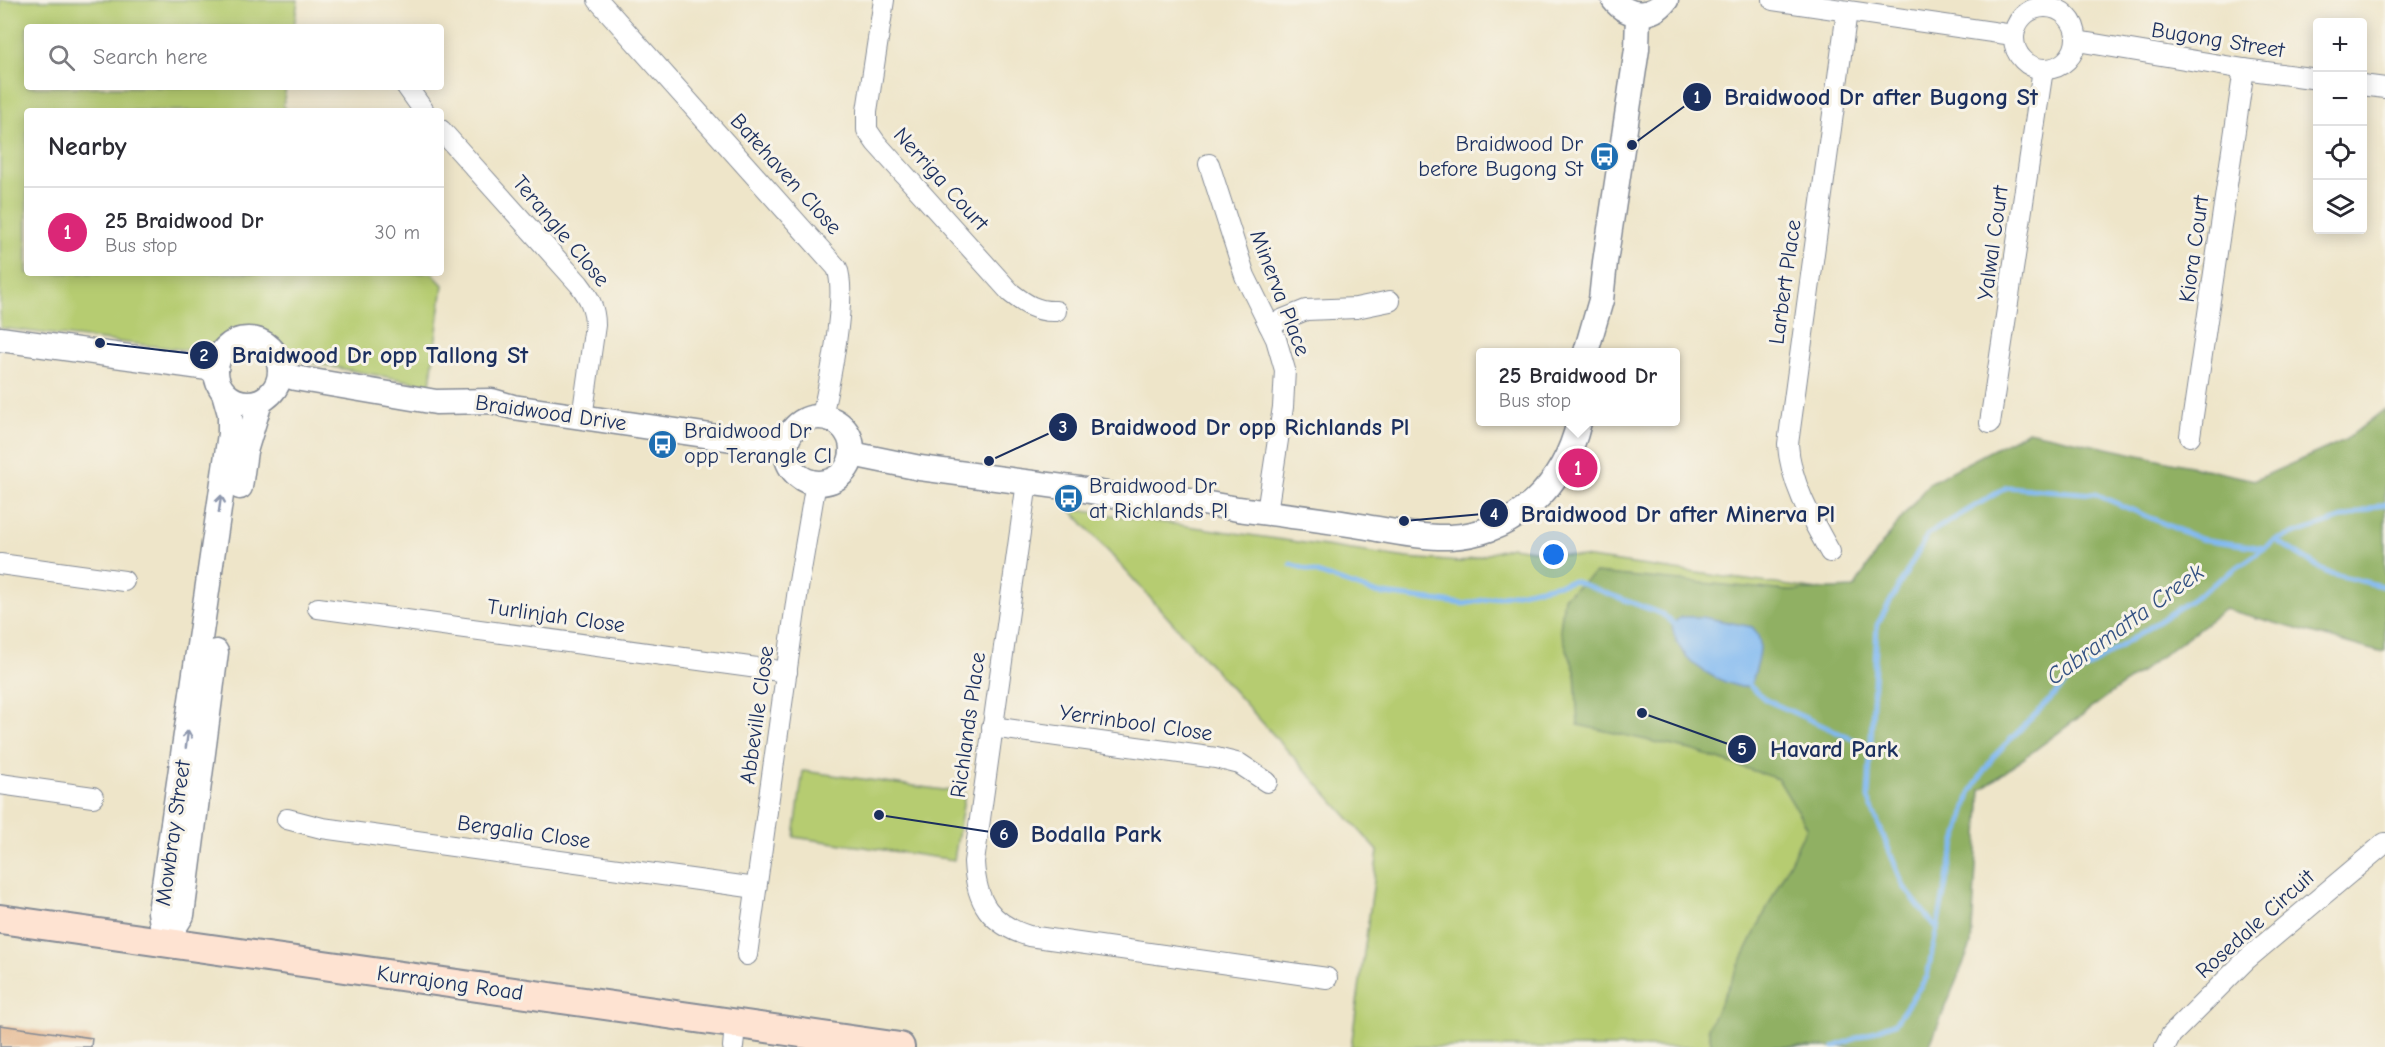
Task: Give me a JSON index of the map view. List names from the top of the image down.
{
  "streets": {
    "main road": ["Kurrajong Road"],
    "street": [
      "Bugong Street",
      "Batehaven Close",
      "Nerriga Court",
      "Terangle Close",
      "Yalwal Court",
      "Kiora Court",
      "Larbert Place",
      "Minerva Place",
      "Braidwood Drive",
      "Turlinjah Close",
      "Abbeville Close",
      "Yerrinbool Close",
      "Richlands Place",
      "Bergalia Close",
      "Mowbray Street",
      "Rosedale Circuit"
    ]
  },
  "crossings": [
    ["Bugong Street", "Yalwal Court"],
    ["Bugong Street", "Kiora Court"],
    ["Batehaven Close", "Braidwood Drive"],
    ["Batehaven Close", "Abbeville Close"],
    ["Terangle Close", "Braidwood Drive"],
    ["Braidwood Drive", "Abbeville Close"],
    ["Braidwood Drive", "Mowbray Street"],
    ["Turlinjah Close", "Abbeville Close"],
    ["Abbeville Close", "Bergalia Close"],
    ["Yerrinbool Close", "Richlands Place"],
    ["Mowbray Street", "Kurrajong Road"]
  ],
  "water": ["Cabramatta Creek"],
  "places": {
    "other": [
      "Braidwood Dr after Bugong St",
      "Braidwood Dr opp Tallong St",
      "Braidwood Dr opp Richlands Pl",
      "Braidwood Dr after Minerva Pl",
      "Havard Park",
      "Bodalla Park"
    ],
    "bus stop": ["Braidwood Dr before Bugong St", "Braidwood Dr opp Terangle Cl", "Braidwood Dr at Richlands Pl"]
  },
  "page": {
    "map_buttons": ["+", "−"],
    "search": "Search here",
    "heading": "Nearby",
    "list": [
      {
        "mark": "1",
        "name": "25 Braidwood Dr",
        "note": "Bus stop",
        "value": "30 m"
      }
    ],
    "popup": ["25 Braidwood Dr", "Bus stop"],
    "pins": "1"
  }
}
